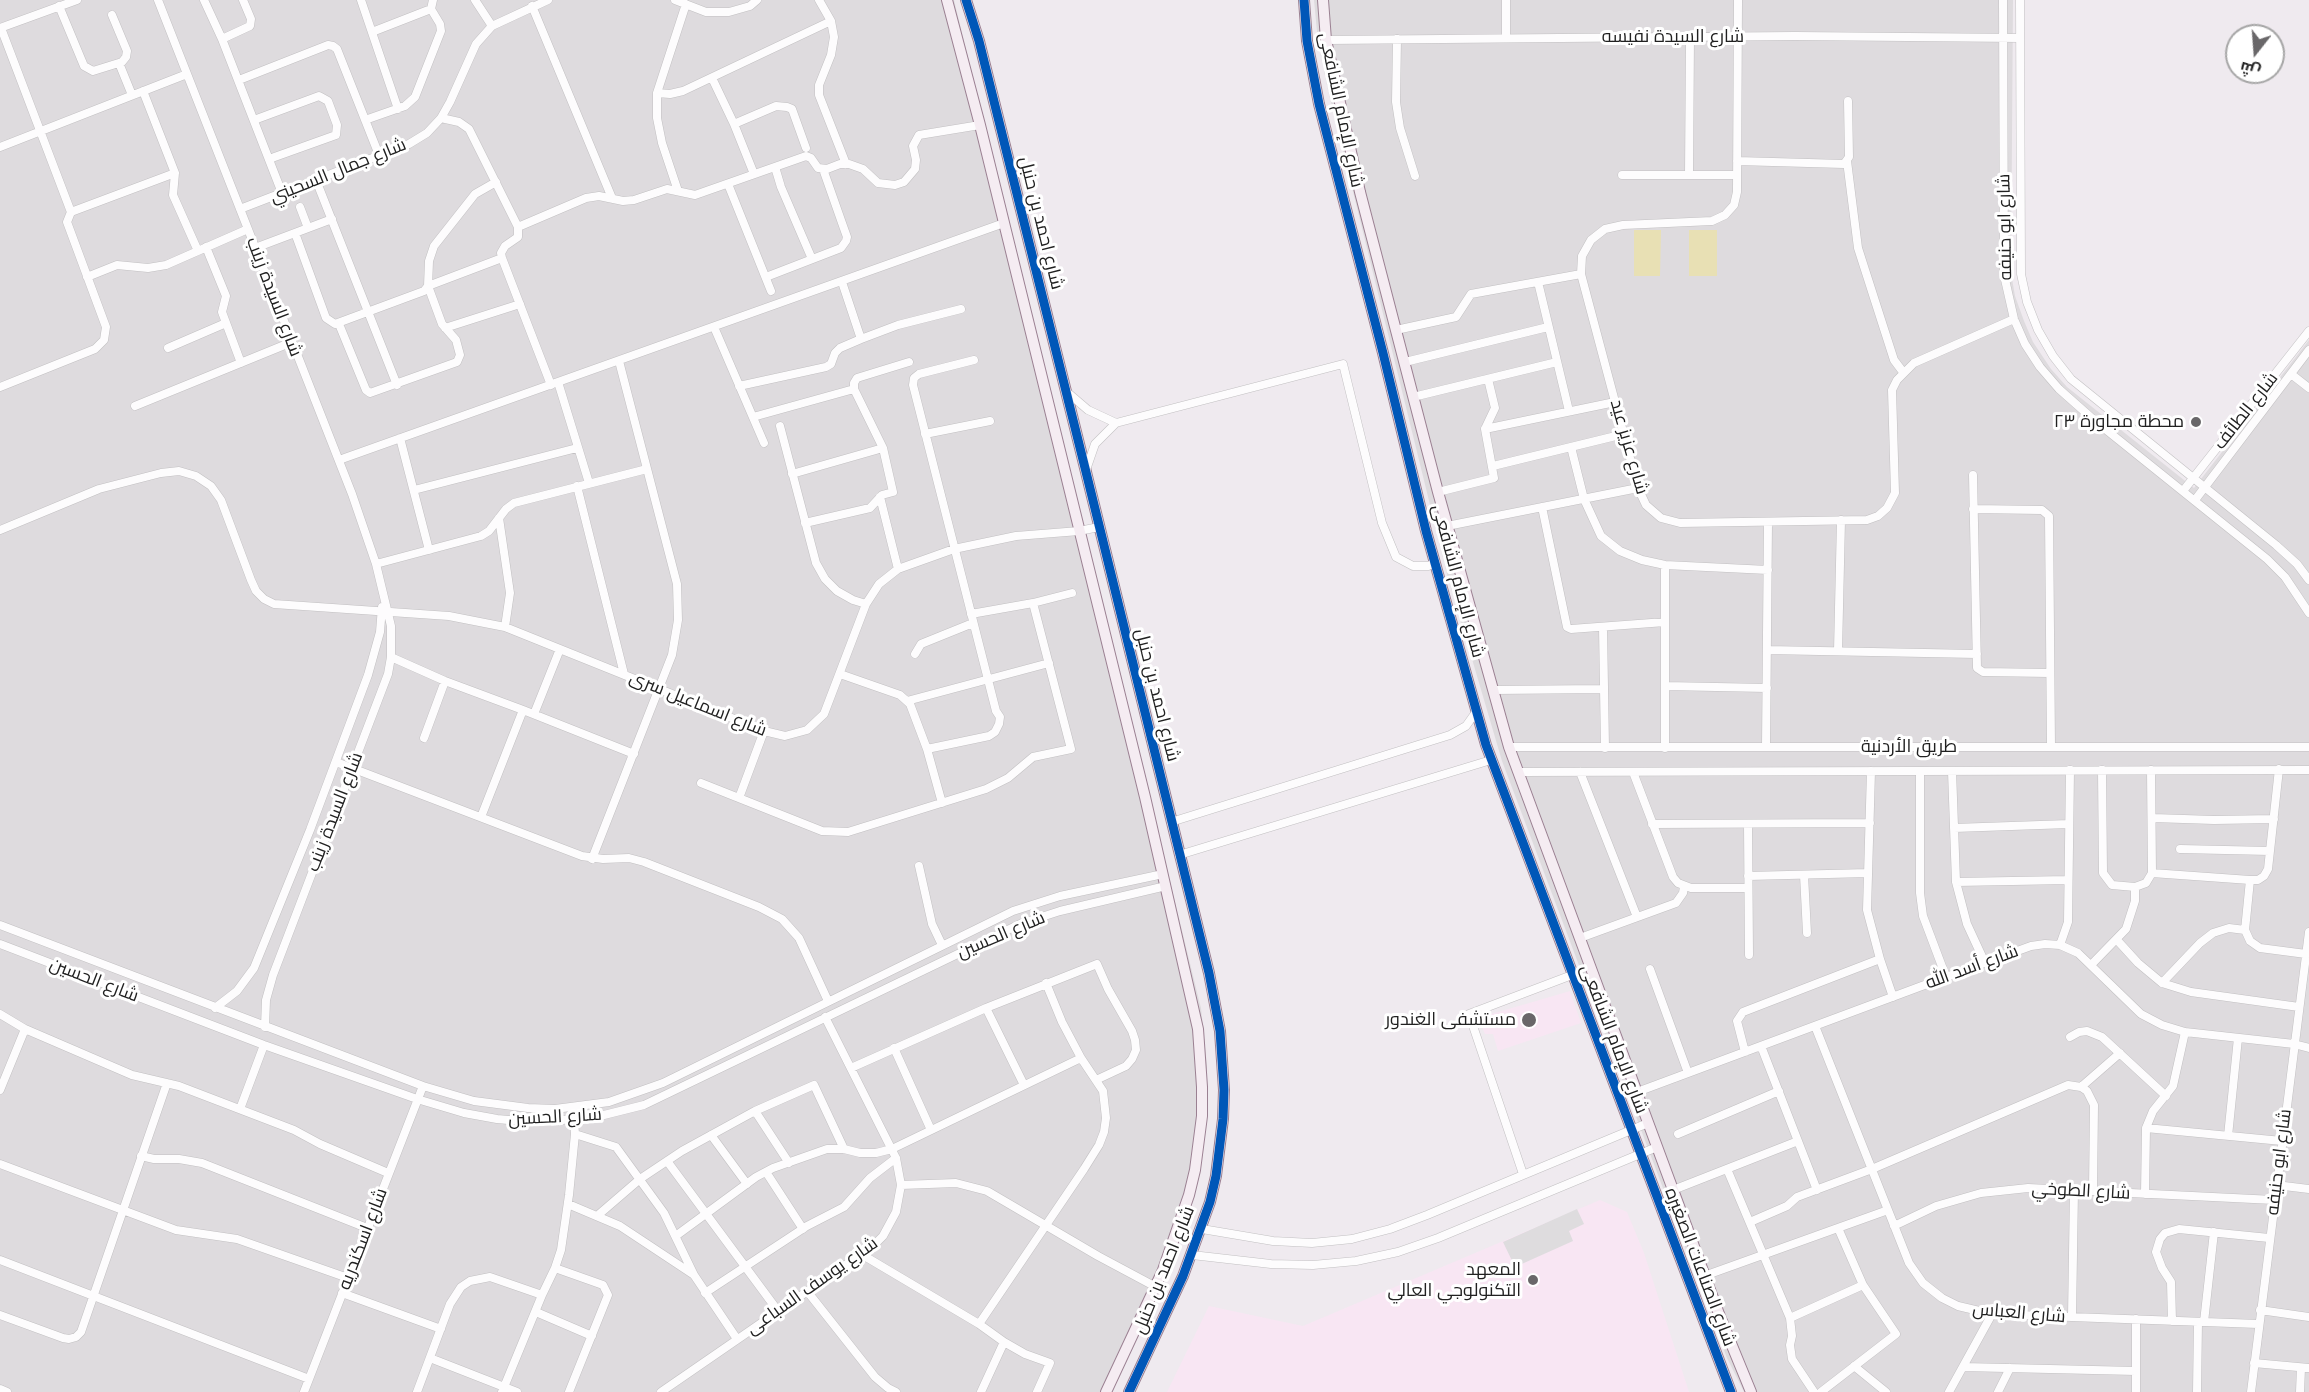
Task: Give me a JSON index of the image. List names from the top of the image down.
{
  "streets": {
    "street": [
      "شارع السيدة نفيسه",
      "شارع الإمام الشافعى",
      "شارع جمال السحيني",
      "شارع احمد بن حنبل",
      "شارع ابو حنيفه",
      "شارع السيدة زينب",
      "شارع الطائف",
      "شارع عزيز عيد",
      "شارع اسماعيل سرى",
      "طريق الأردنية",
      "شارع الحسين",
      "شارع أسد الله",
      "شارع الطوخي",
      "شارع اسكندريه",
      "شارع الصناعات الصغيره",
      "شارع يوسف السباعى",
      "شارع العباس"
    ]
  },
  "crossings": [
    ["شارع السيدة نفيسه", "شارع الإمام الشافعى"],
    ["شارع السيدة نفيسه", "شارع ابو حنيفه"],
    ["شارع السيدة نفيسه", "شارع عزيز عيد"],
    ["شارع الإمام الشافعى", "طريق الأردنية"],
    ["شارع الإمام الشافعى", "شارع أسد الله"],
    ["شارع الإمام الشافعى", "شارع الصناعات الصغيره"],
    ["شارع جمال السحيني", "شارع السيدة زينب"],
    ["شارع احمد بن حنبل", "شارع اسماعيل سرى"],
    ["شارع احمد بن حنبل", "شارع الحسين"],
    ["شارع ابو حنيفه", "شارع الطائف"],
    ["شارع ابو حنيفه", "شارع الطوخي"],
    ["شارع ابو حنيفه", "شارع العباس"],
    ["شارع السيدة زينب", "شارع اسماعيل سرى"],
    ["شارع السيدة زينب", "شارع الحسين"],
    ["شارع الحسين", "شارع اسكندريه"],
    ["شارع الحسين", "شارع يوسف السباعى"],
    ["شارع أسد الله", "شارع العباس"],
    ["شارع الطوخي", "شارع العباس"]
  ],
  "places": ["محطة مجاورة ٢٣", "مستشفى الغندور", "المعهد التكنولوجي العالي"],
  "north": "bottom"
}
